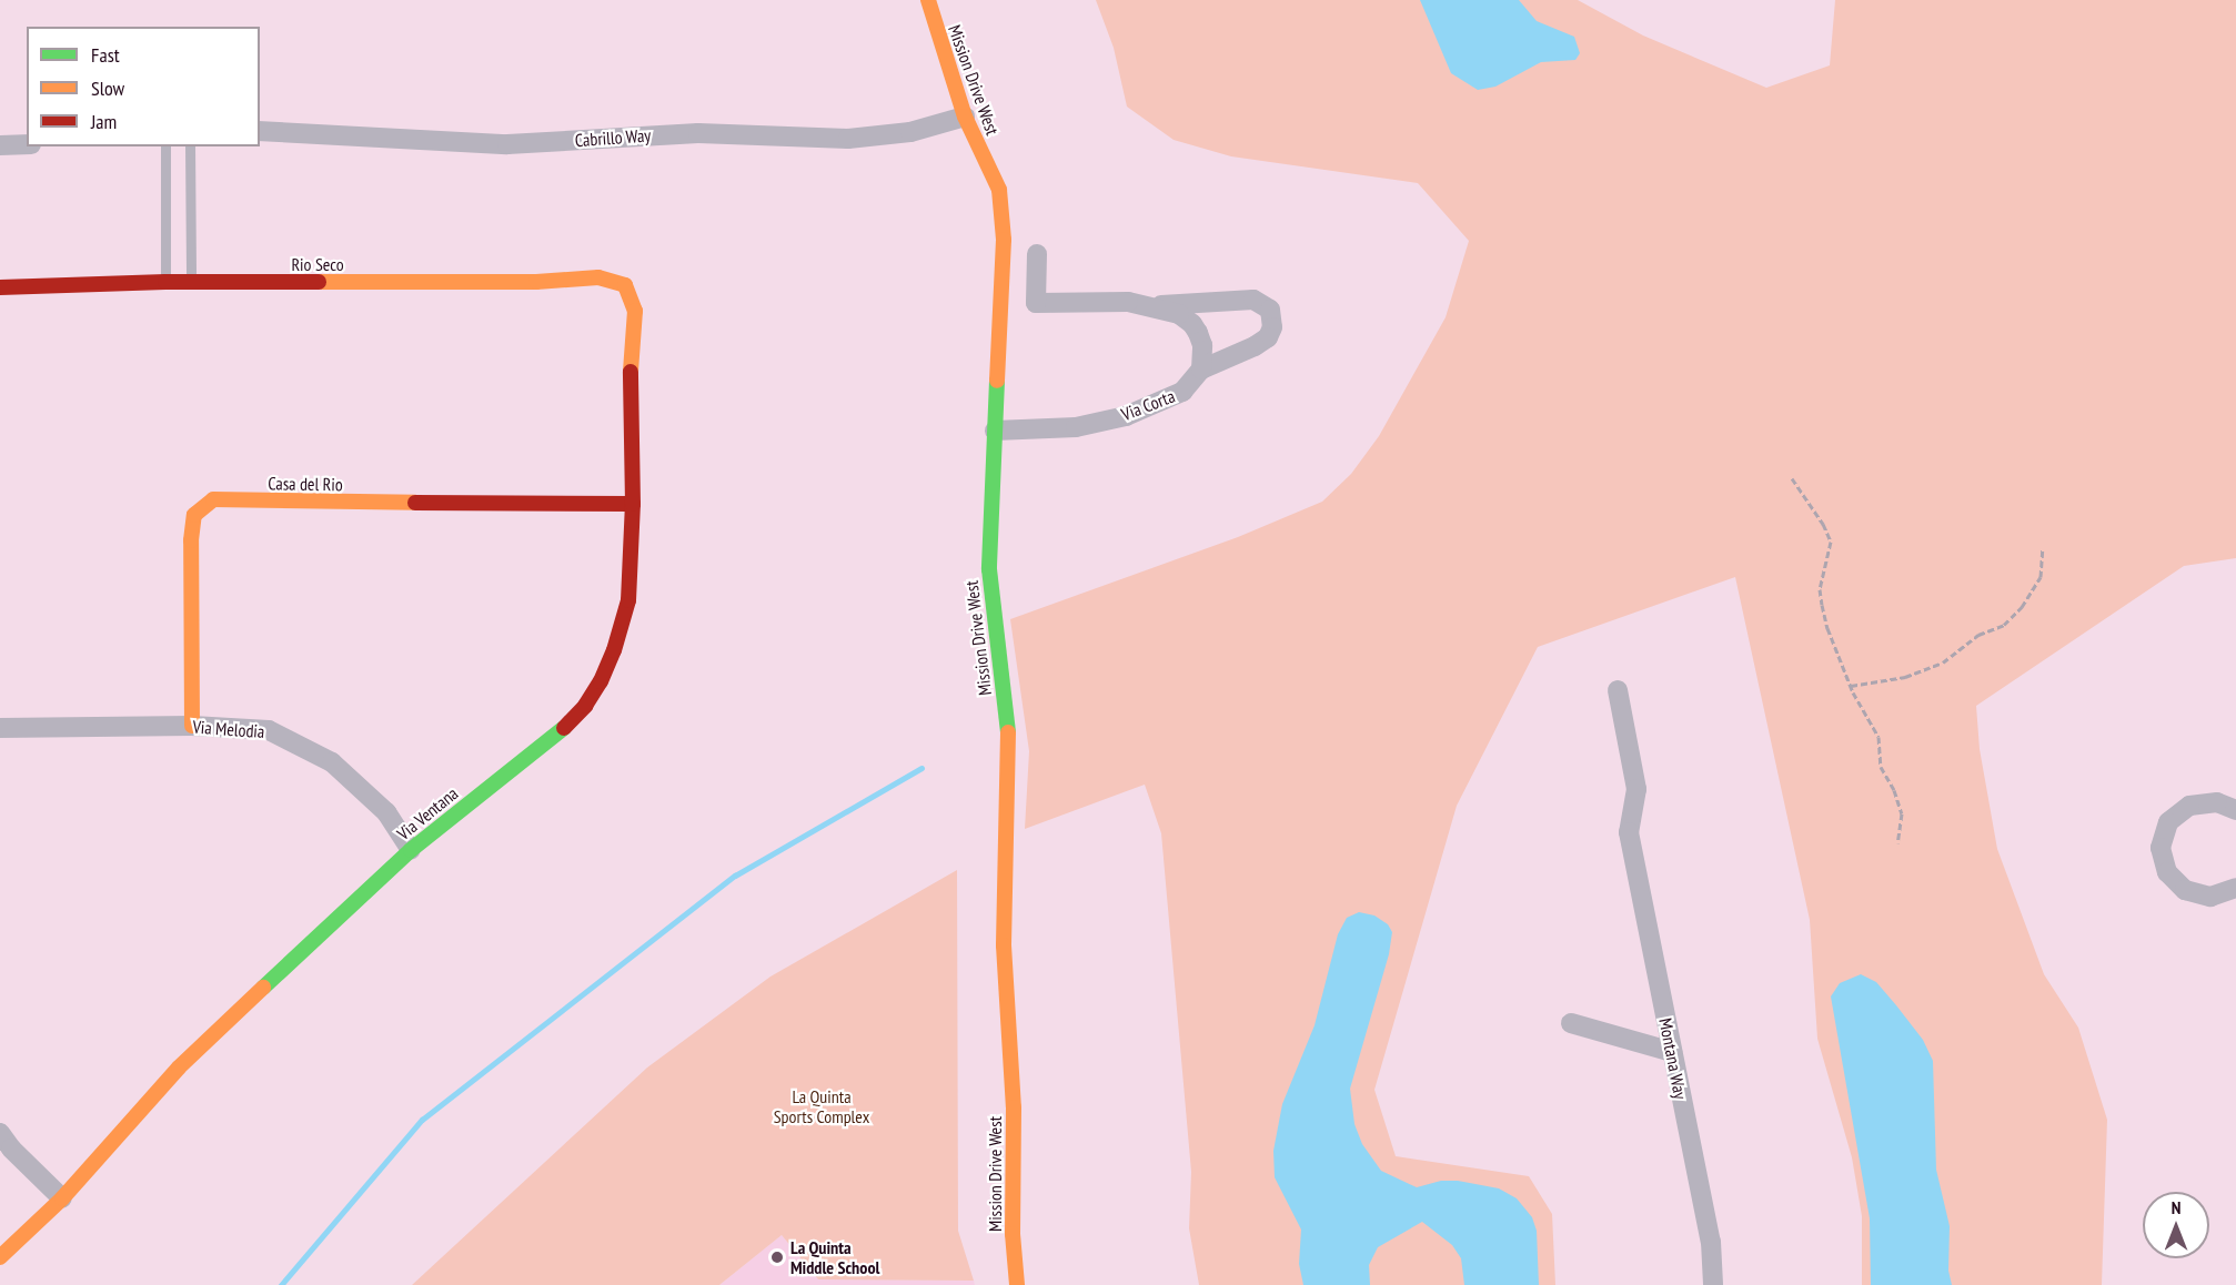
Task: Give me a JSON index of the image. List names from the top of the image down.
{
  "streets": {
    "street": [
      "Mission Drive West",
      "Cabrillo Way",
      "Rio Seco",
      "Via Corta",
      "Casa del Rio",
      "Via Melodia",
      "Via Ventana",
      "Montana Way"
    ]
  },
  "crossings": [
    ["Mission Drive West", "Cabrillo Way"],
    ["Mission Drive West", "Via Corta"],
    ["Rio Seco", "Via Ventana"],
    ["Casa del Rio", "Via Melodia"],
    ["Casa del Rio", "Via Ventana"],
    ["Via Melodia", "Via Ventana"]
  ],
  "parks": ["La Quinta Sports Complex"],
  "places": ["La Quinta Middle School"],
  "legend": ["Fast", "Slow", "Jam"],
  "north": "top"
}
